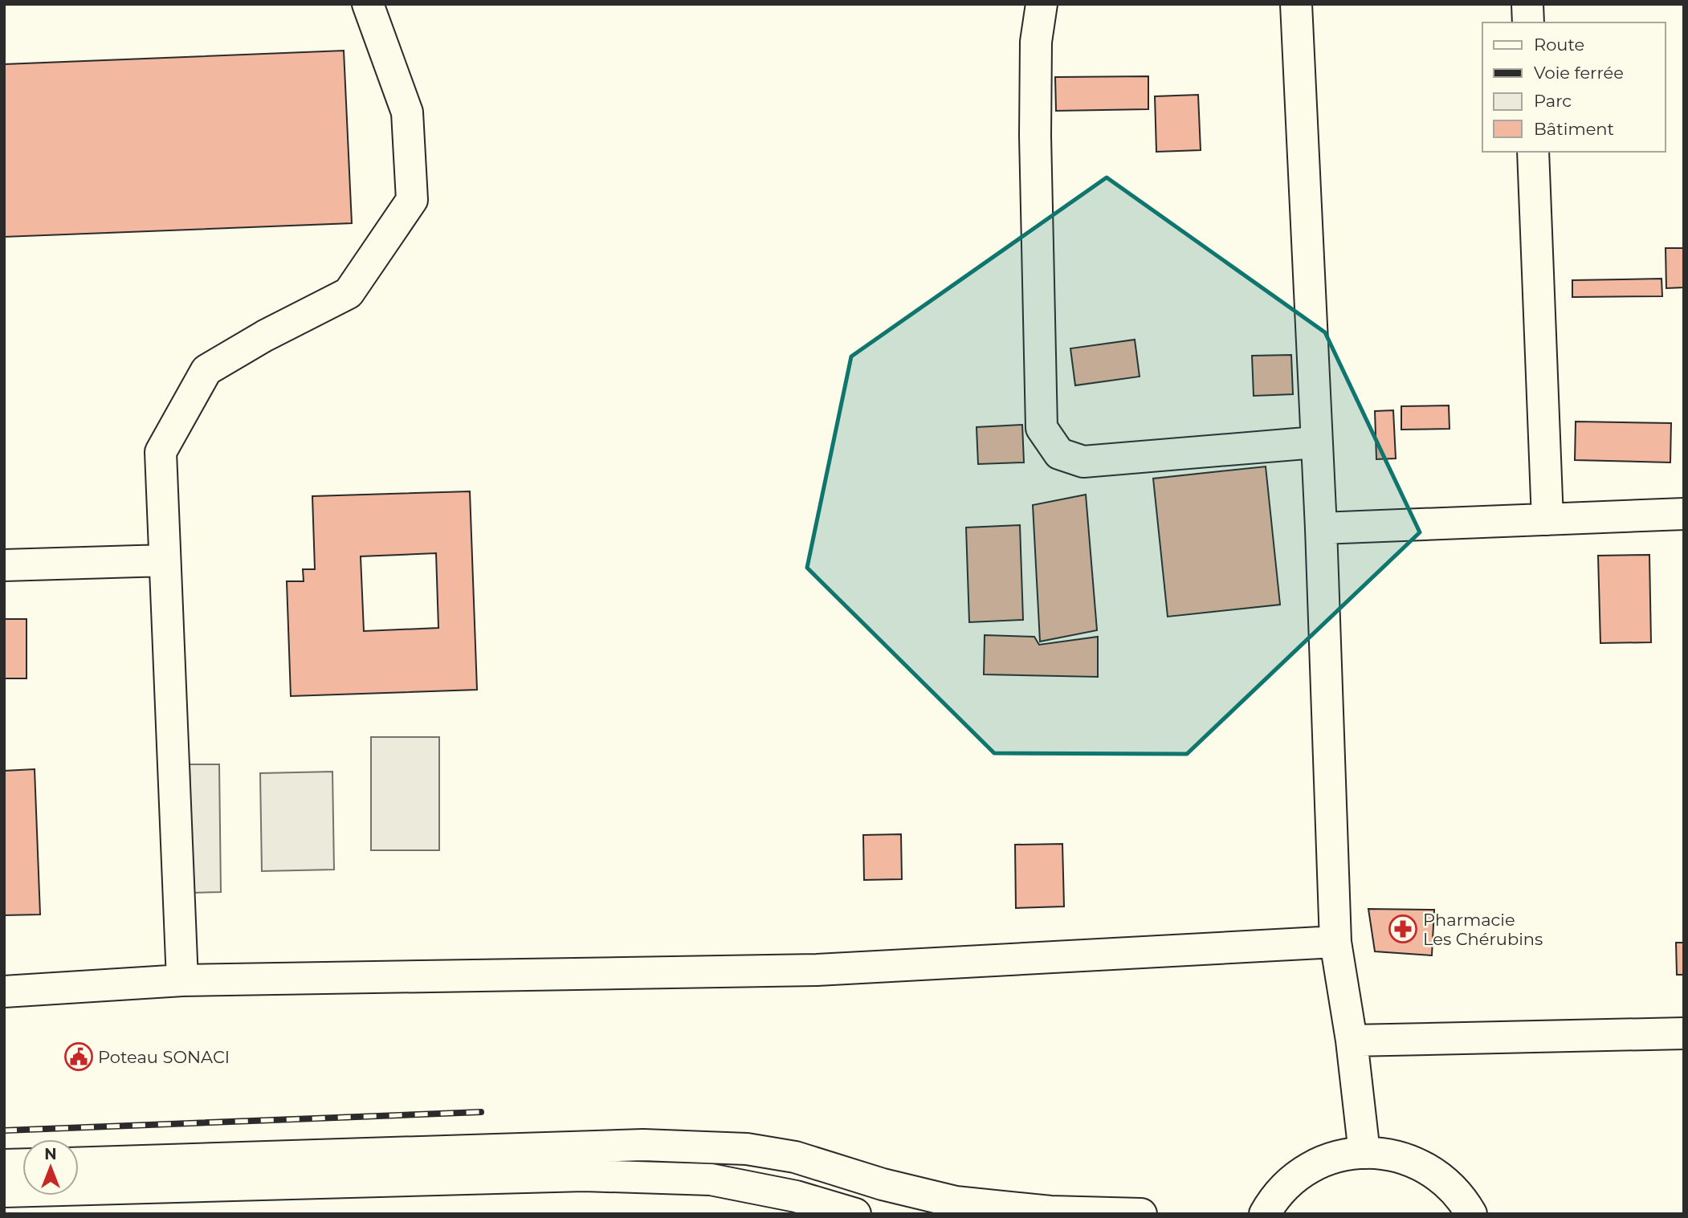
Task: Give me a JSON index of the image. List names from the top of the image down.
{
  "places": {
    "pharmacy": ["Pharmacie Les Chérubins"],
    "public building": ["Poteau SONACI"]
  },
  "legend": [
    "Route",
    "Voie ferrée",
    "Parc",
    "Bâtiment"
  ],
  "north": "top"
}
